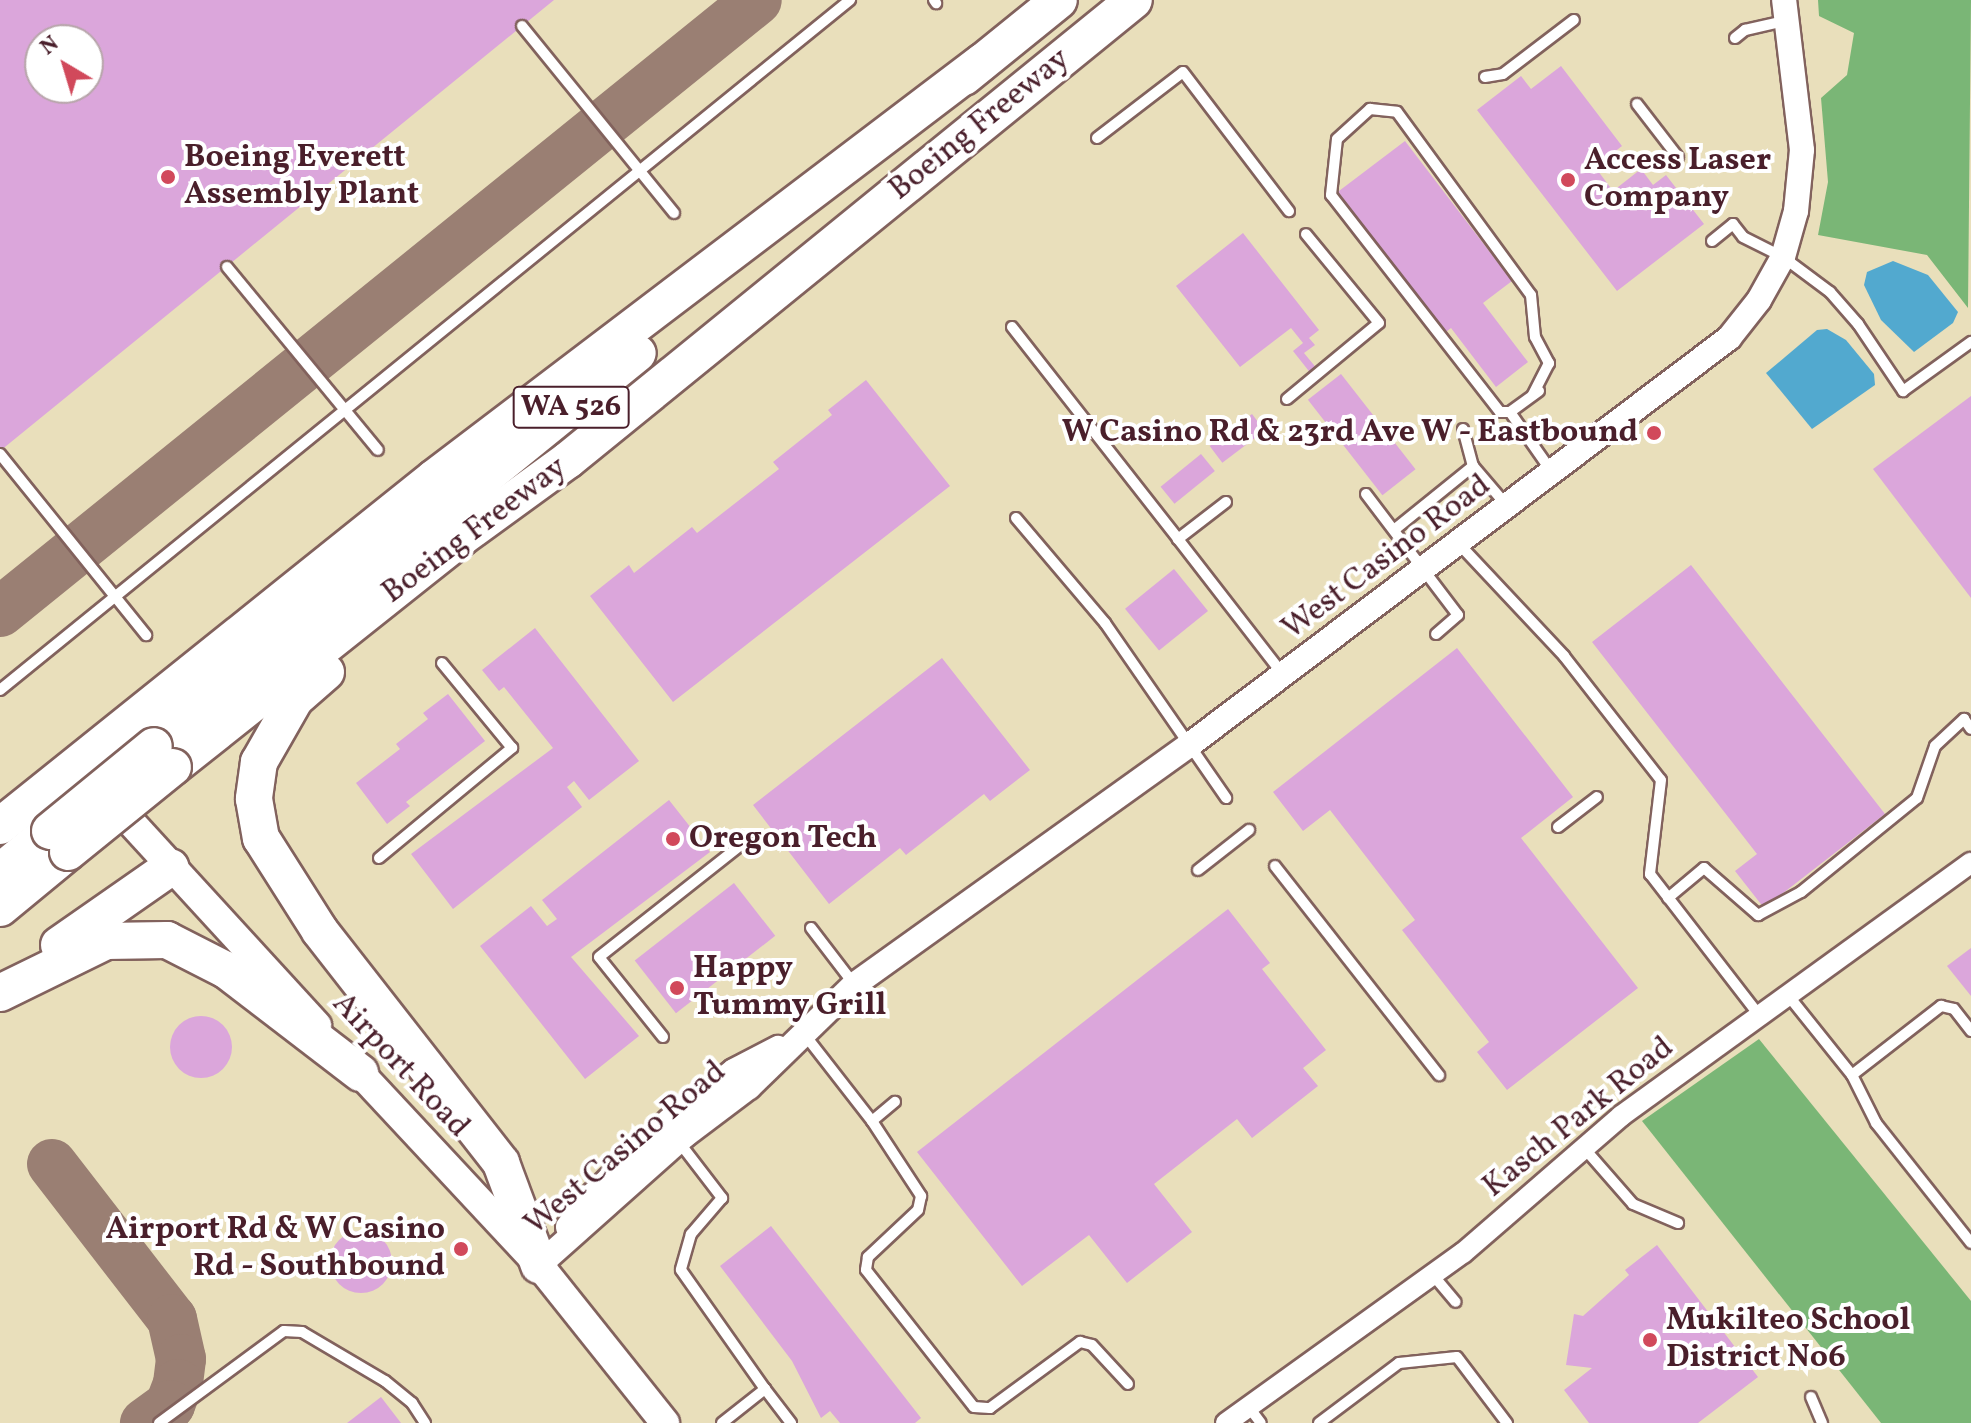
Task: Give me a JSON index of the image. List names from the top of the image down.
{
  "streets": {
    "highway": ["Boeing Freeway", "WA 526"],
    "main road": ["Airport Road"],
    "street": ["West Casino Road", "Kasch Park Road"]
  },
  "crossings": [
    ["West Casino Road", "Airport Road"]
  ],
  "places": [
    "Boeing Everett Assembly Plant",
    "Access Laser Company",
    "W Casino Rd & 23rd Ave W - Eastbound",
    "Oregon Tech",
    "Happy Tummy Grill",
    "Airport Rd & W Casino Rd - Southbound",
    "Mukilteo School District No6"
  ],
  "north": "top left"
}
